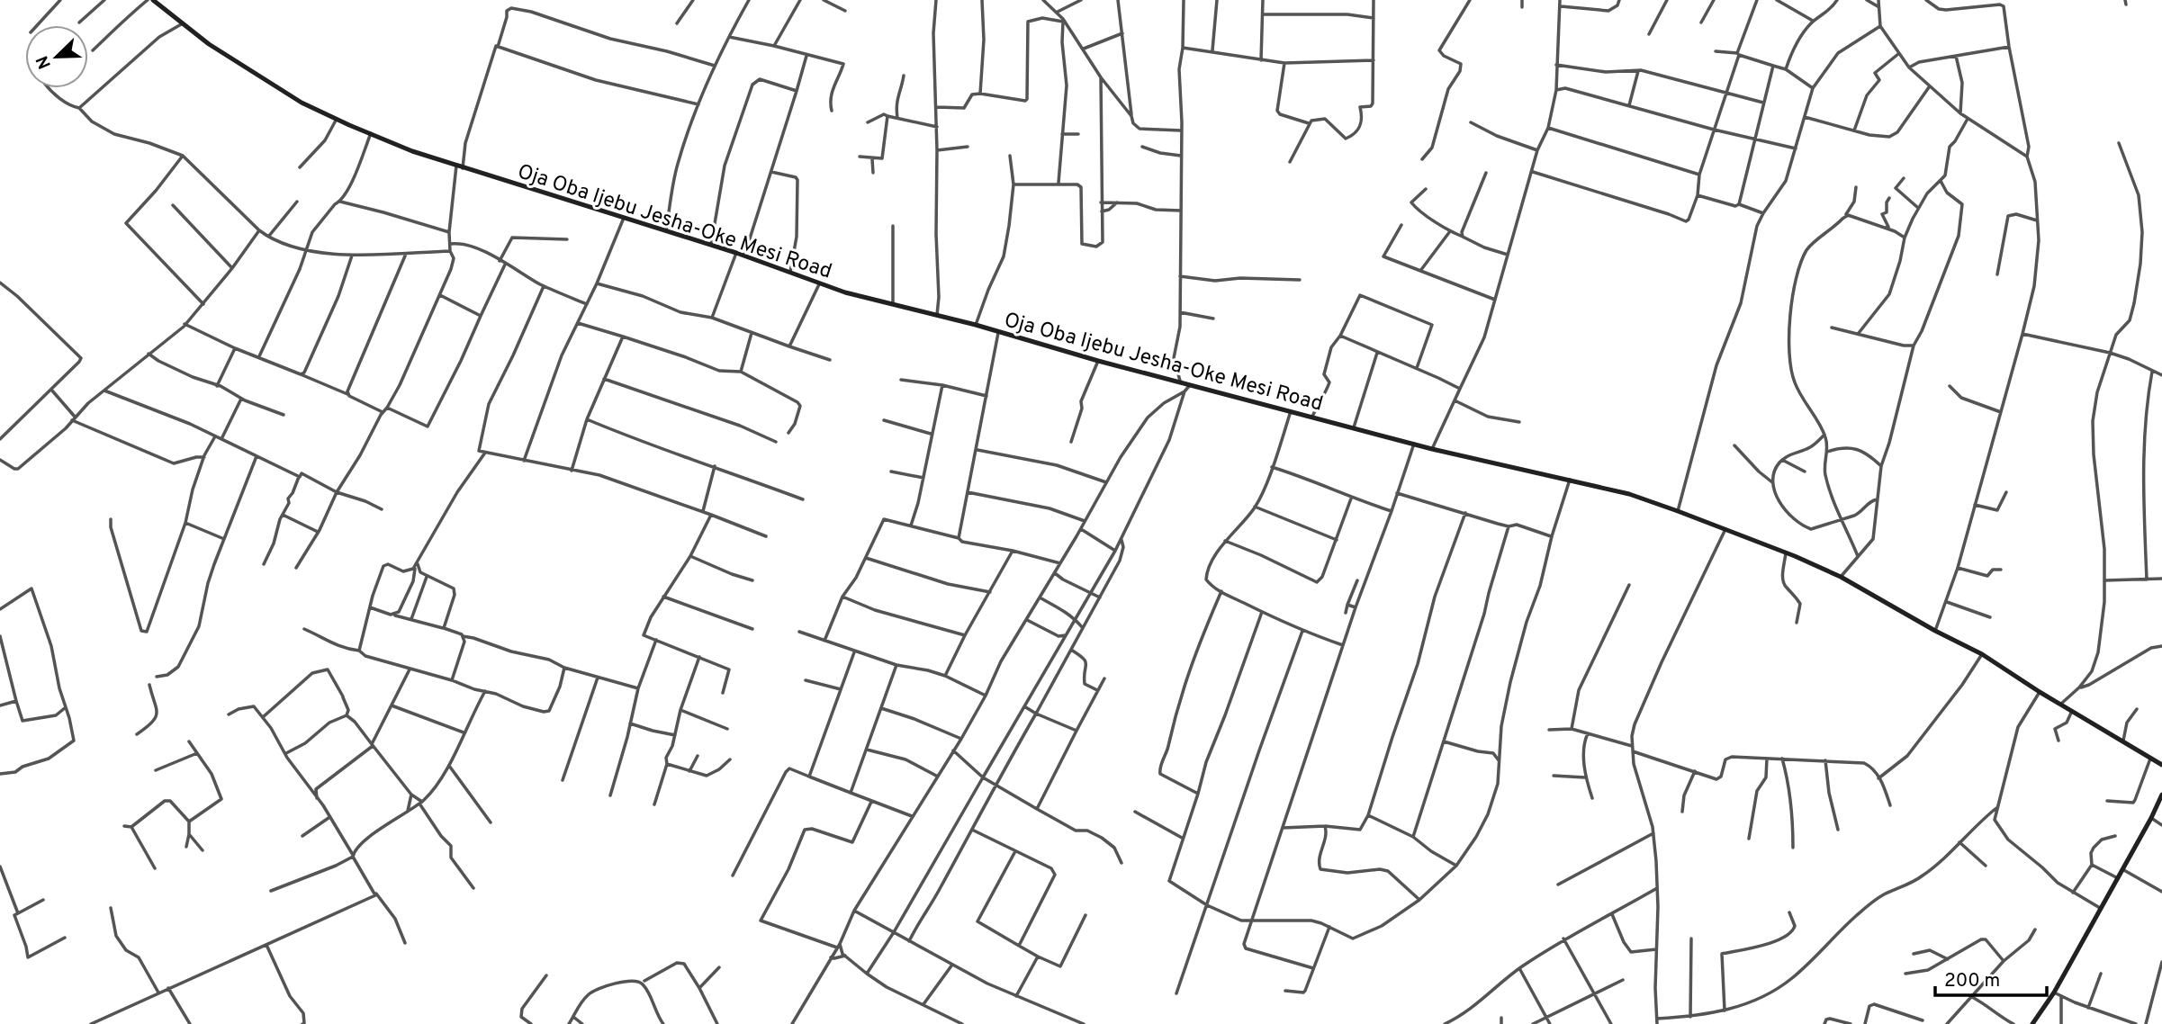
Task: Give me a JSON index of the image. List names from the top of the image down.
{
  "streets": {
    "main road": ["Oja Oba Ijebu Jesha-Oke Mesi Road"]
  },
  "scale_bar": "200 m",
  "north": "bottom left"
}
